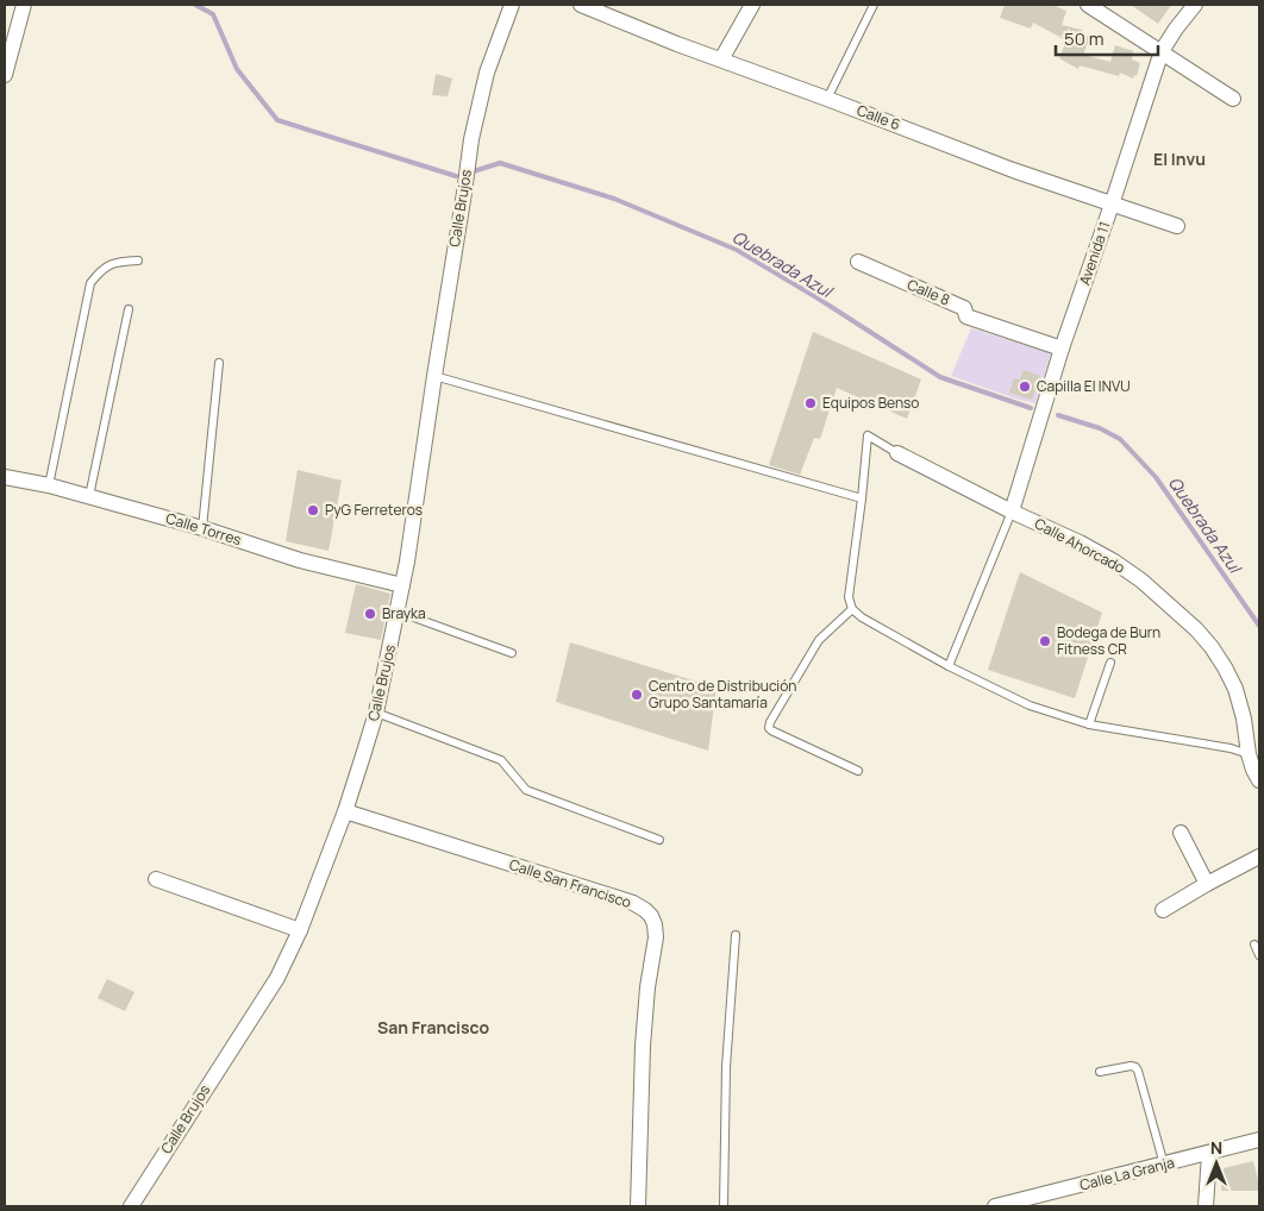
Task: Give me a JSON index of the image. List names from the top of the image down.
{
  "streets": {
    "street": [
      "Calle 6",
      "Calle Brujos",
      "Avenida 11",
      "Calle 8",
      "Calle Torres",
      "Calle Ahorcado",
      "Calle San Francisco",
      "Calle La Granja"
    ]
  },
  "crossings": [
    ["Calle 6", "Avenida 11"],
    ["Calle Brujos", "Calle Torres"],
    ["Calle Brujos", "Calle San Francisco"],
    ["Avenida 11", "Calle 8"],
    ["Avenida 11", "Calle Ahorcado"]
  ],
  "districts": ["El Invu", "San Francisco"],
  "water": ["Quebrada Azul"],
  "places": [
    "Capilla El INVU",
    "Equipos Benso",
    "PyG Ferreteros",
    "Brayka",
    "Bodega de Burn Fitness CR",
    "Centro de Distribución Grupo Santamaría"
  ],
  "scale_bar": "50 m",
  "north": "top"
}
